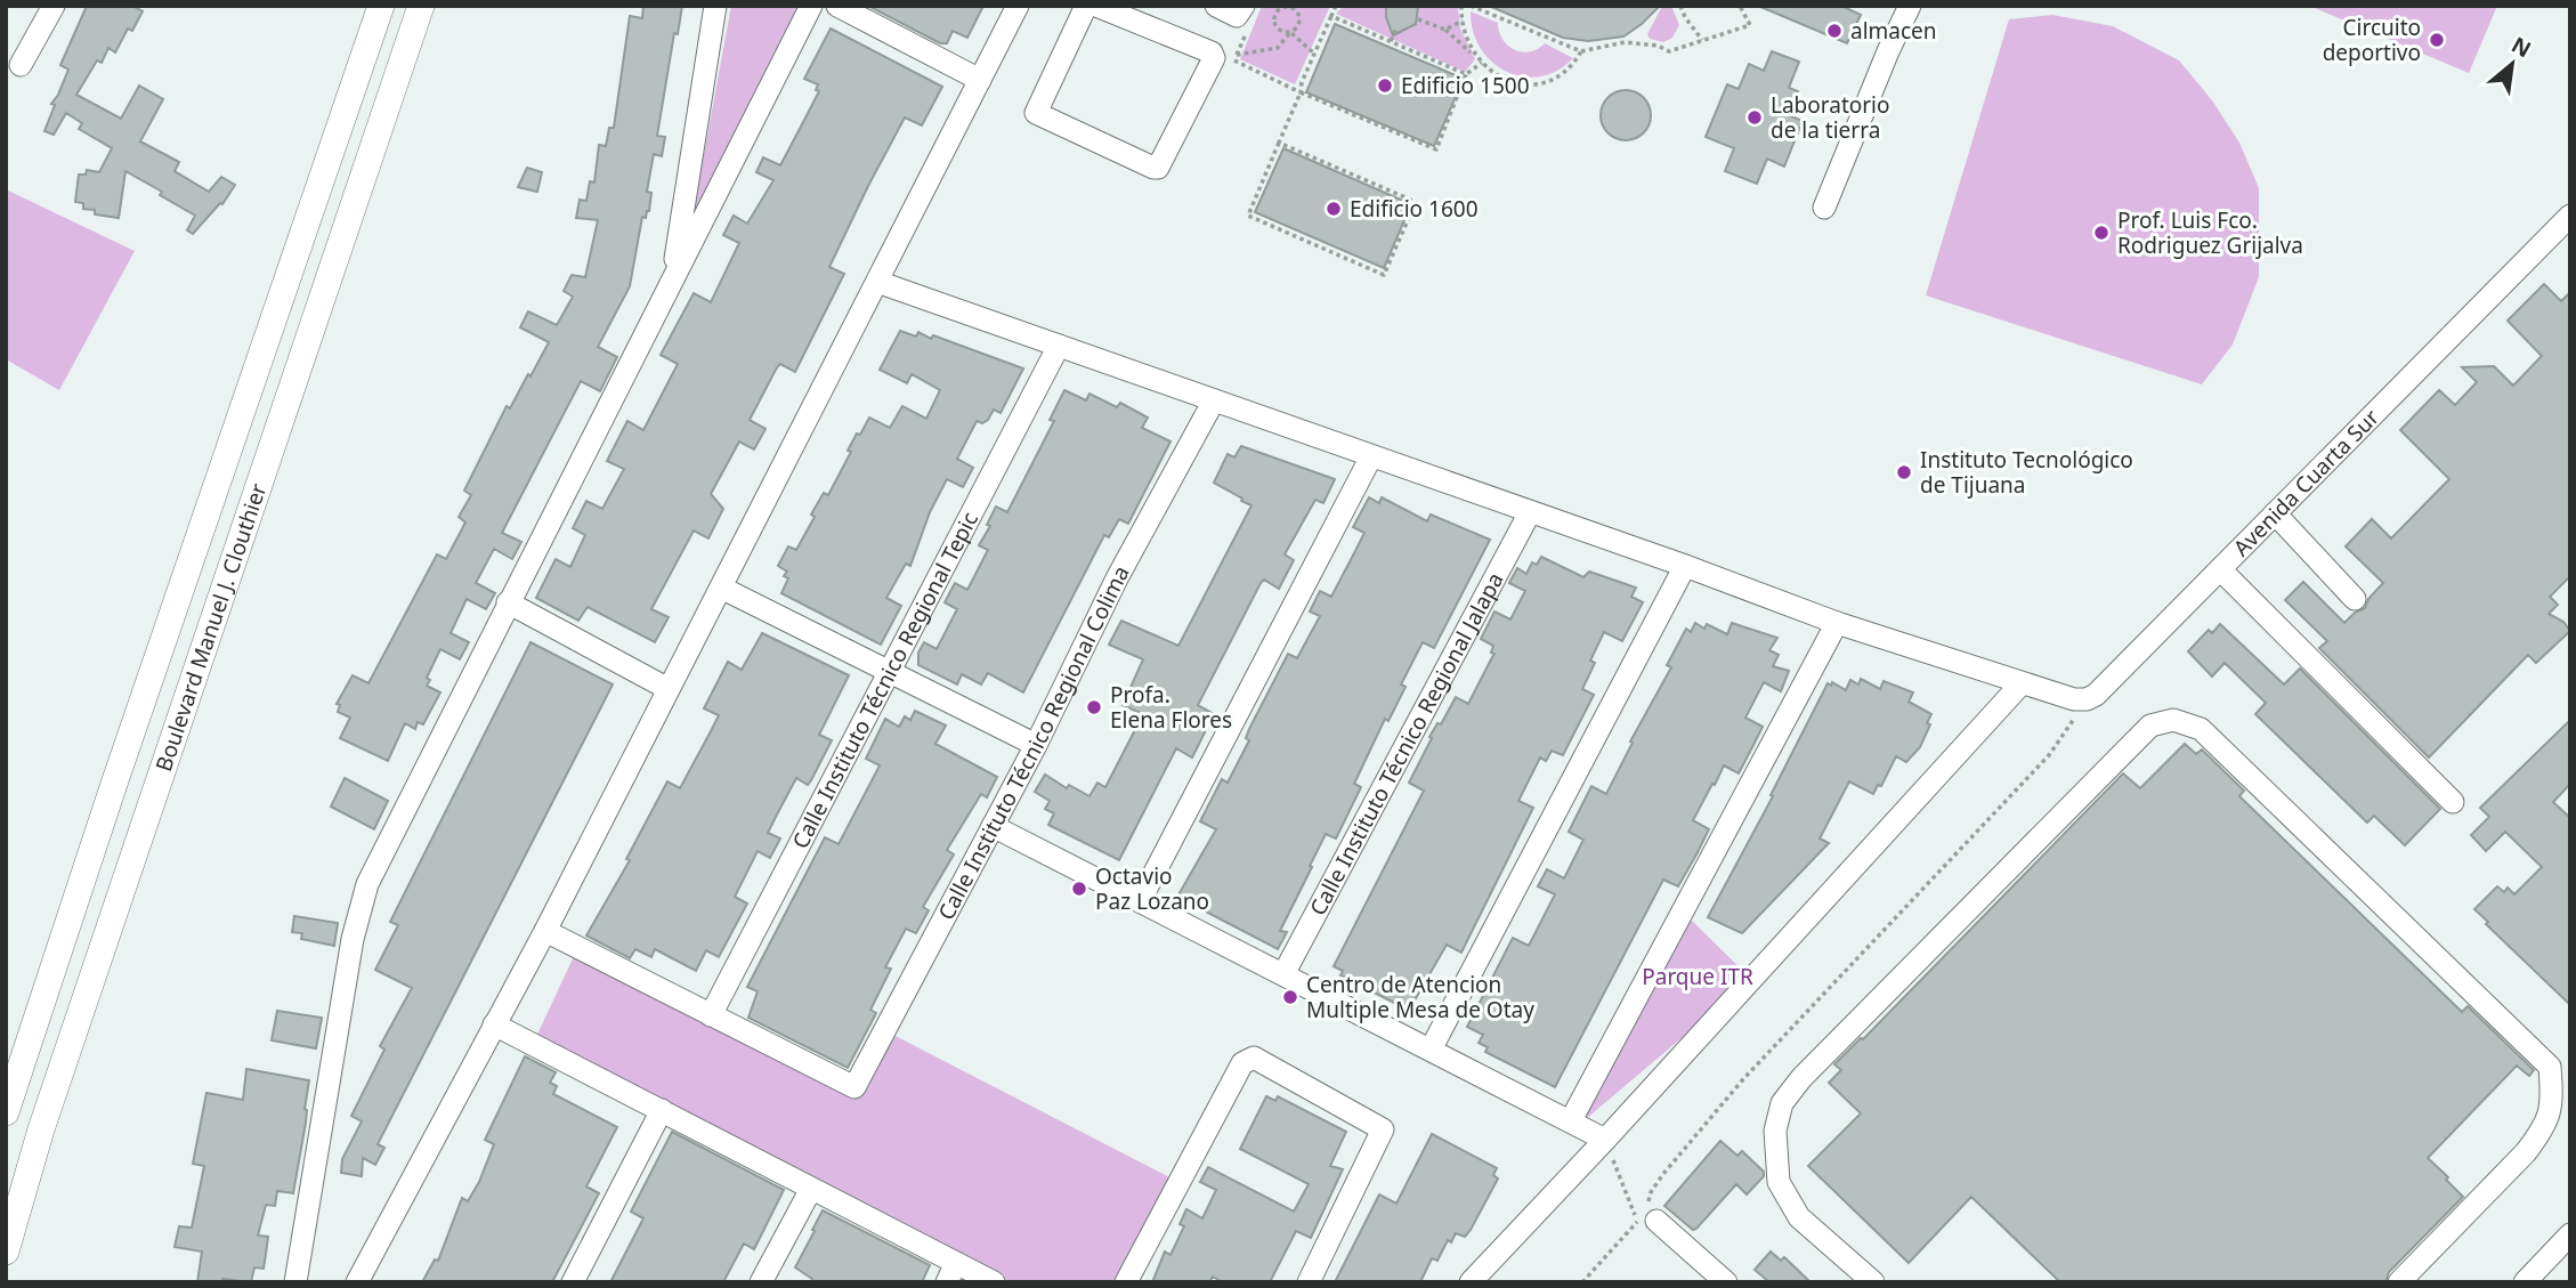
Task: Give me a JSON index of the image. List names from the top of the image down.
{
  "streets": {
    "main road": ["Boulevard Manuel J. Clouthier"],
    "street": [
      "Avenida Cuarta Sur",
      "Calle Instituto Técnico Regional Tepic",
      "Calle Instituto Técnico Regional Jalapa",
      "Calle Instituto Técnico Regional Colima"
    ]
  },
  "crossings": [
    ["Calle Instituto Técnico Regional Tepic", "Calle Instituto Técnico Regional Colima"]
  ],
  "parks": ["Parque ITR"],
  "places": [
    "almacen",
    "Circuito deportivo",
    "Edificio 1500",
    "Laboratorio de la tierra",
    "Edificio 1600",
    "Prof. Luis Fco. Rodriguez Grijalva",
    "Instituto Tecnológico de Tijuana",
    "Profa. Elena Flores",
    "Octavio Paz Lozano",
    "Centro de Atencion Multiple Mesa de Otay"
  ],
  "north": "top right"
}
